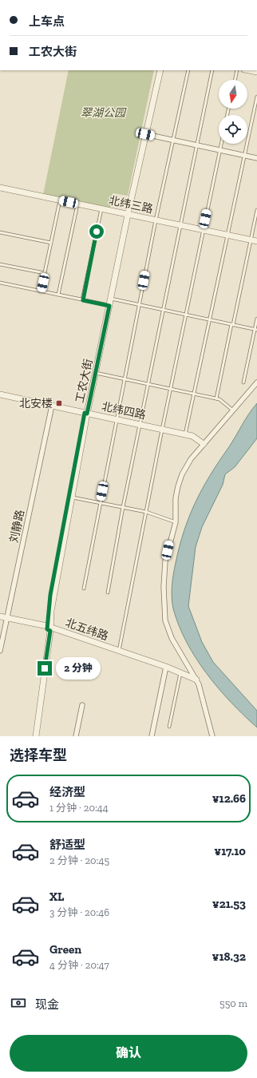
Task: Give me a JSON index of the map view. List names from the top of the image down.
{
  "streets": {
    "street": [
      "北纬三路",
      "工农大街",
      "北纬四路",
      "刘静路",
      "北五纬路"
    ]
  },
  "crossings": [
    ["北纬三路", "工农大街"],
    ["工农大街", "北纬四路"],
    ["工农大街", "北五纬路"],
    ["北纬四路", "刘静路"],
    ["刘静路", "北五纬路"]
  ],
  "parks": ["翠湖公园"],
  "places": {
    "transit": ["北安楼"]
  },
  "north": "bottom",
  "page": {
    "banner": ["上车点", "工农大街"],
    "bubble": "2 分钟",
    "heading": "选择车型",
    "list": [
      {
        "name": "经济型",
        "note": "1 分钟 · 20:44",
        "value": "¥12.66"
      },
      {
        "name": "舒适型",
        "note": "2 分钟 · 20:45",
        "value": "¥17.10"
      },
      {
        "name": "XL",
        "note": "3 分钟 · 20:46",
        "value": "¥21.53"
      },
      {
        "name": "Green",
        "note": "4 分钟 · 20:47",
        "value": "¥18.32"
      }
    ],
    "pay": ["现金", "550 m"],
    "buttons": "确认"
  }
}
